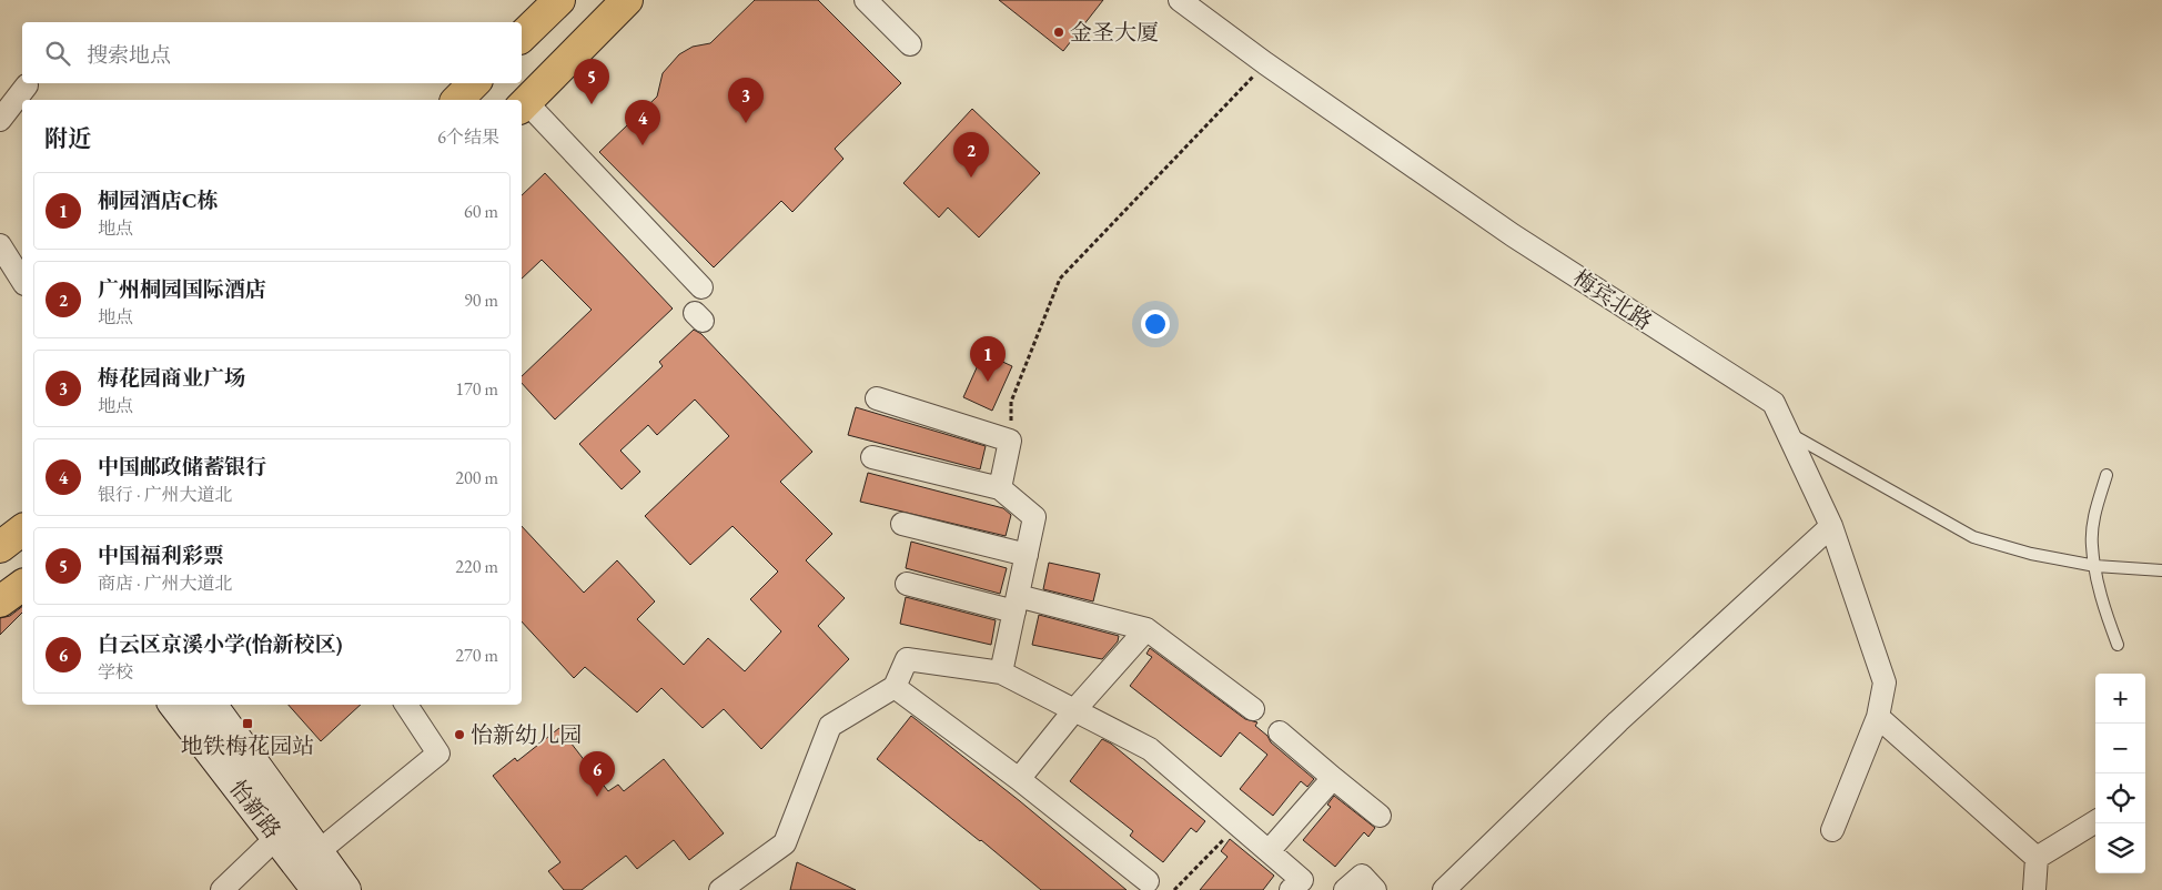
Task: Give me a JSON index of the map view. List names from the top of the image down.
{
  "streets": {
    "main road": ["怡新路"],
    "street": ["梅宾北路"]
  },
  "places": {
    "other": ["金圣大厦", "怡新幼儿园"],
    "transit": ["地铁梅花园站"]
  },
  "page": {
    "search": "搜索地点",
    "pins": [
      "5",
      "3",
      "4",
      "2",
      "1",
      "6"
    ],
    "heading": ["附近", "6个结果"],
    "list": [
      {
        "mark": "1",
        "name": "桐园酒店C栋",
        "note": "地点",
        "value": "60 m"
      },
      {
        "mark": "2",
        "name": "广州桐园国际酒店",
        "note": "地点",
        "value": "90 m"
      },
      {
        "mark": "3",
        "name": "梅花园商业广场",
        "note": "地点",
        "value": "170 m"
      },
      {
        "mark": "4",
        "name": "中国邮政储蓄银行",
        "note": "银行 · 广州大道北",
        "value": "200 m"
      },
      {
        "mark": "5",
        "name": "中国福利彩票",
        "note": "商店 · 广州大道北",
        "value": "220 m"
      },
      {
        "mark": "6",
        "name": "白云区京溪小学(怡新校区)",
        "note": "学校",
        "value": "270 m"
      }
    ],
    "map_buttons": ["+", "−"]
  }
}
